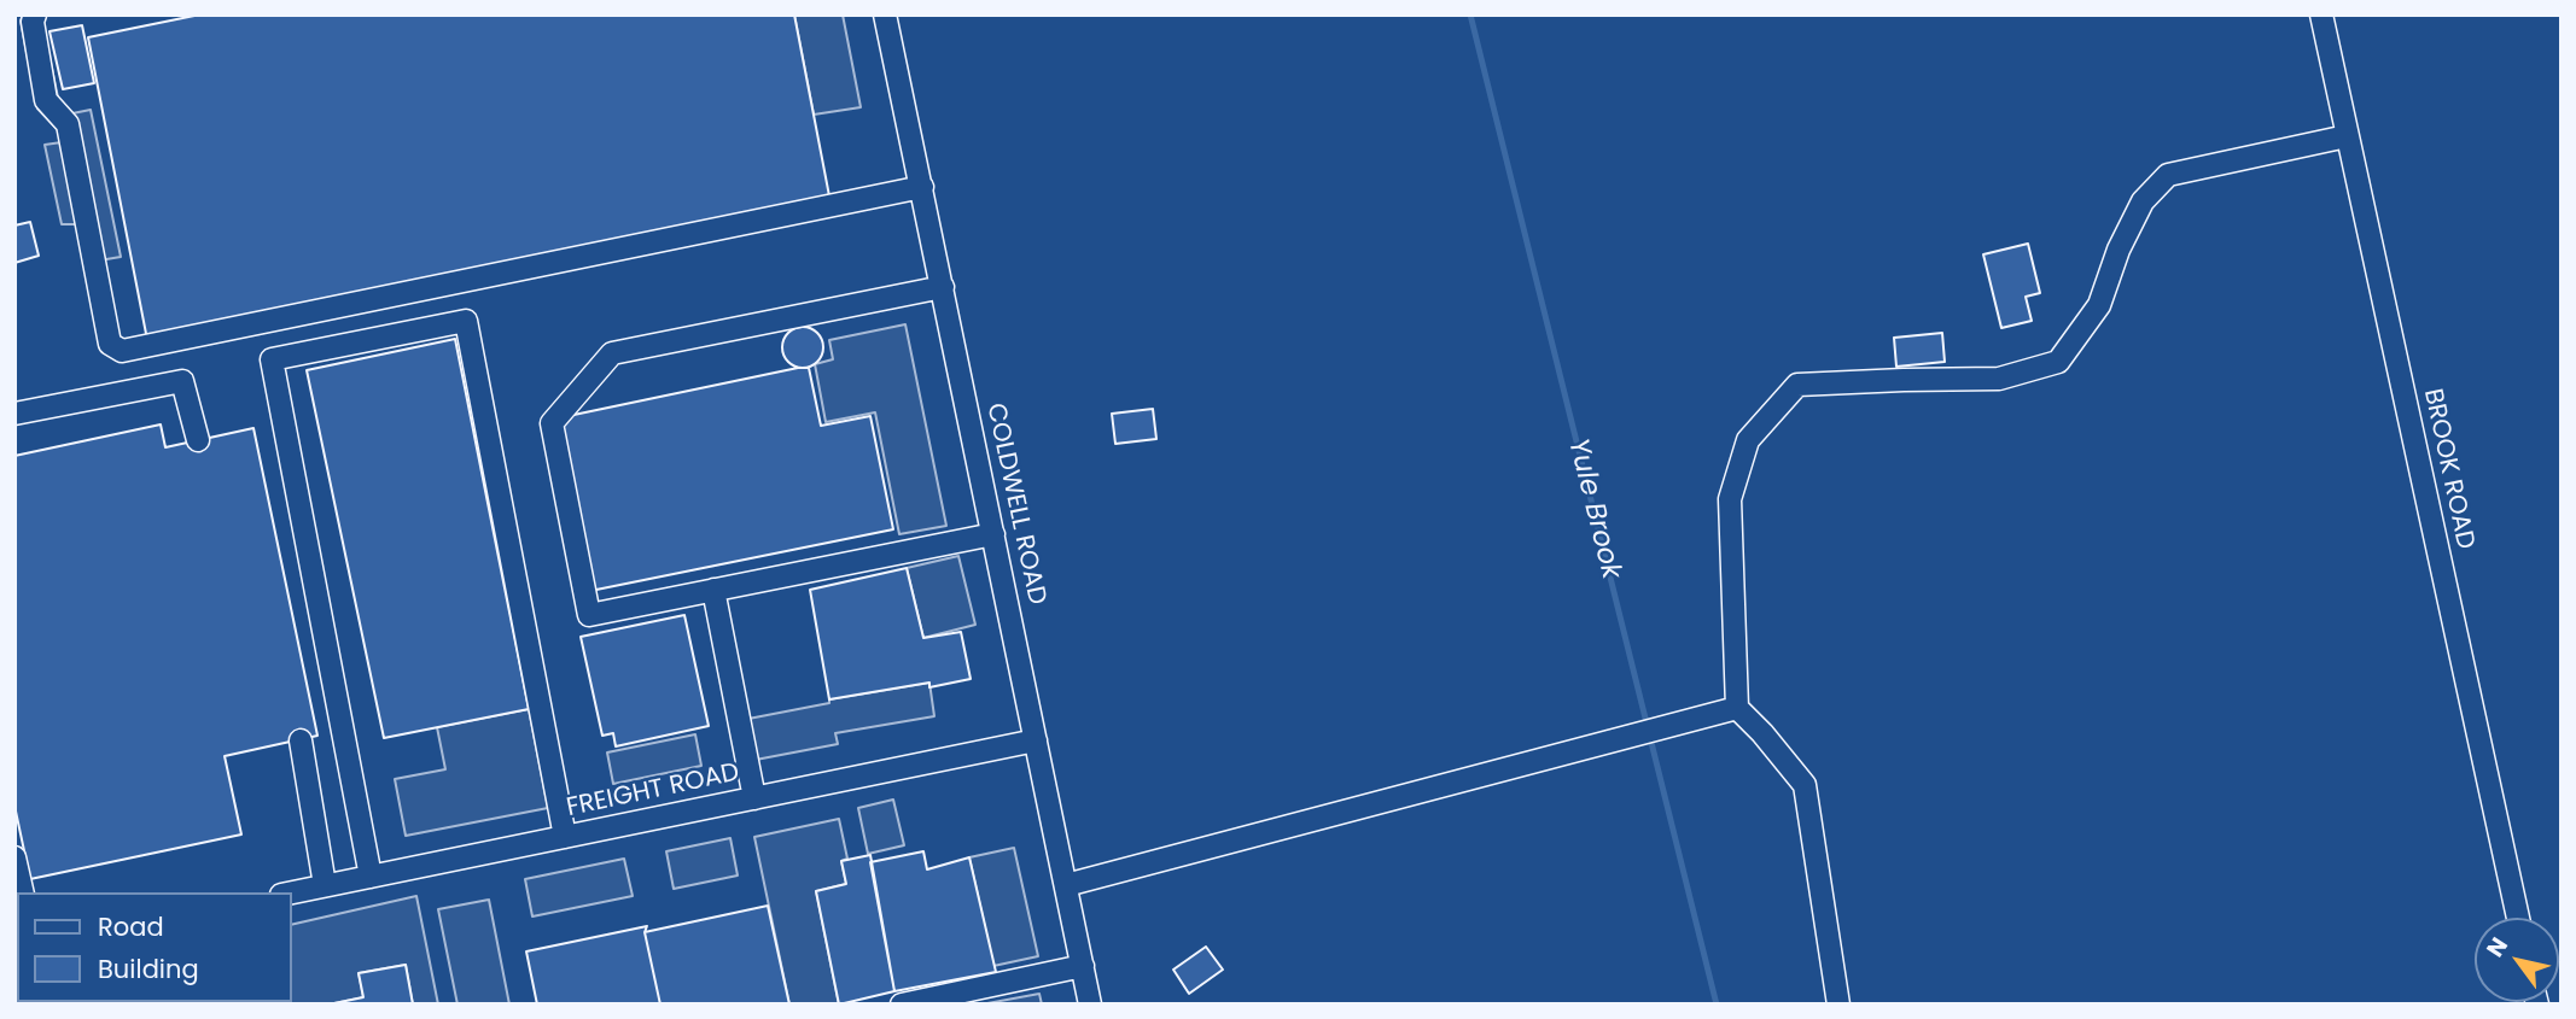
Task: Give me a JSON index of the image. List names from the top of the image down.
{
  "streets": {
    "street": ["BROOK ROAD", "COLDWELL ROAD", "FREIGHT ROAD"]
  },
  "crossings": [
    ["COLDWELL ROAD", "FREIGHT ROAD"]
  ],
  "water": ["Yule Brook"],
  "legend": ["Road", "Building"],
  "north": "top left"
}
